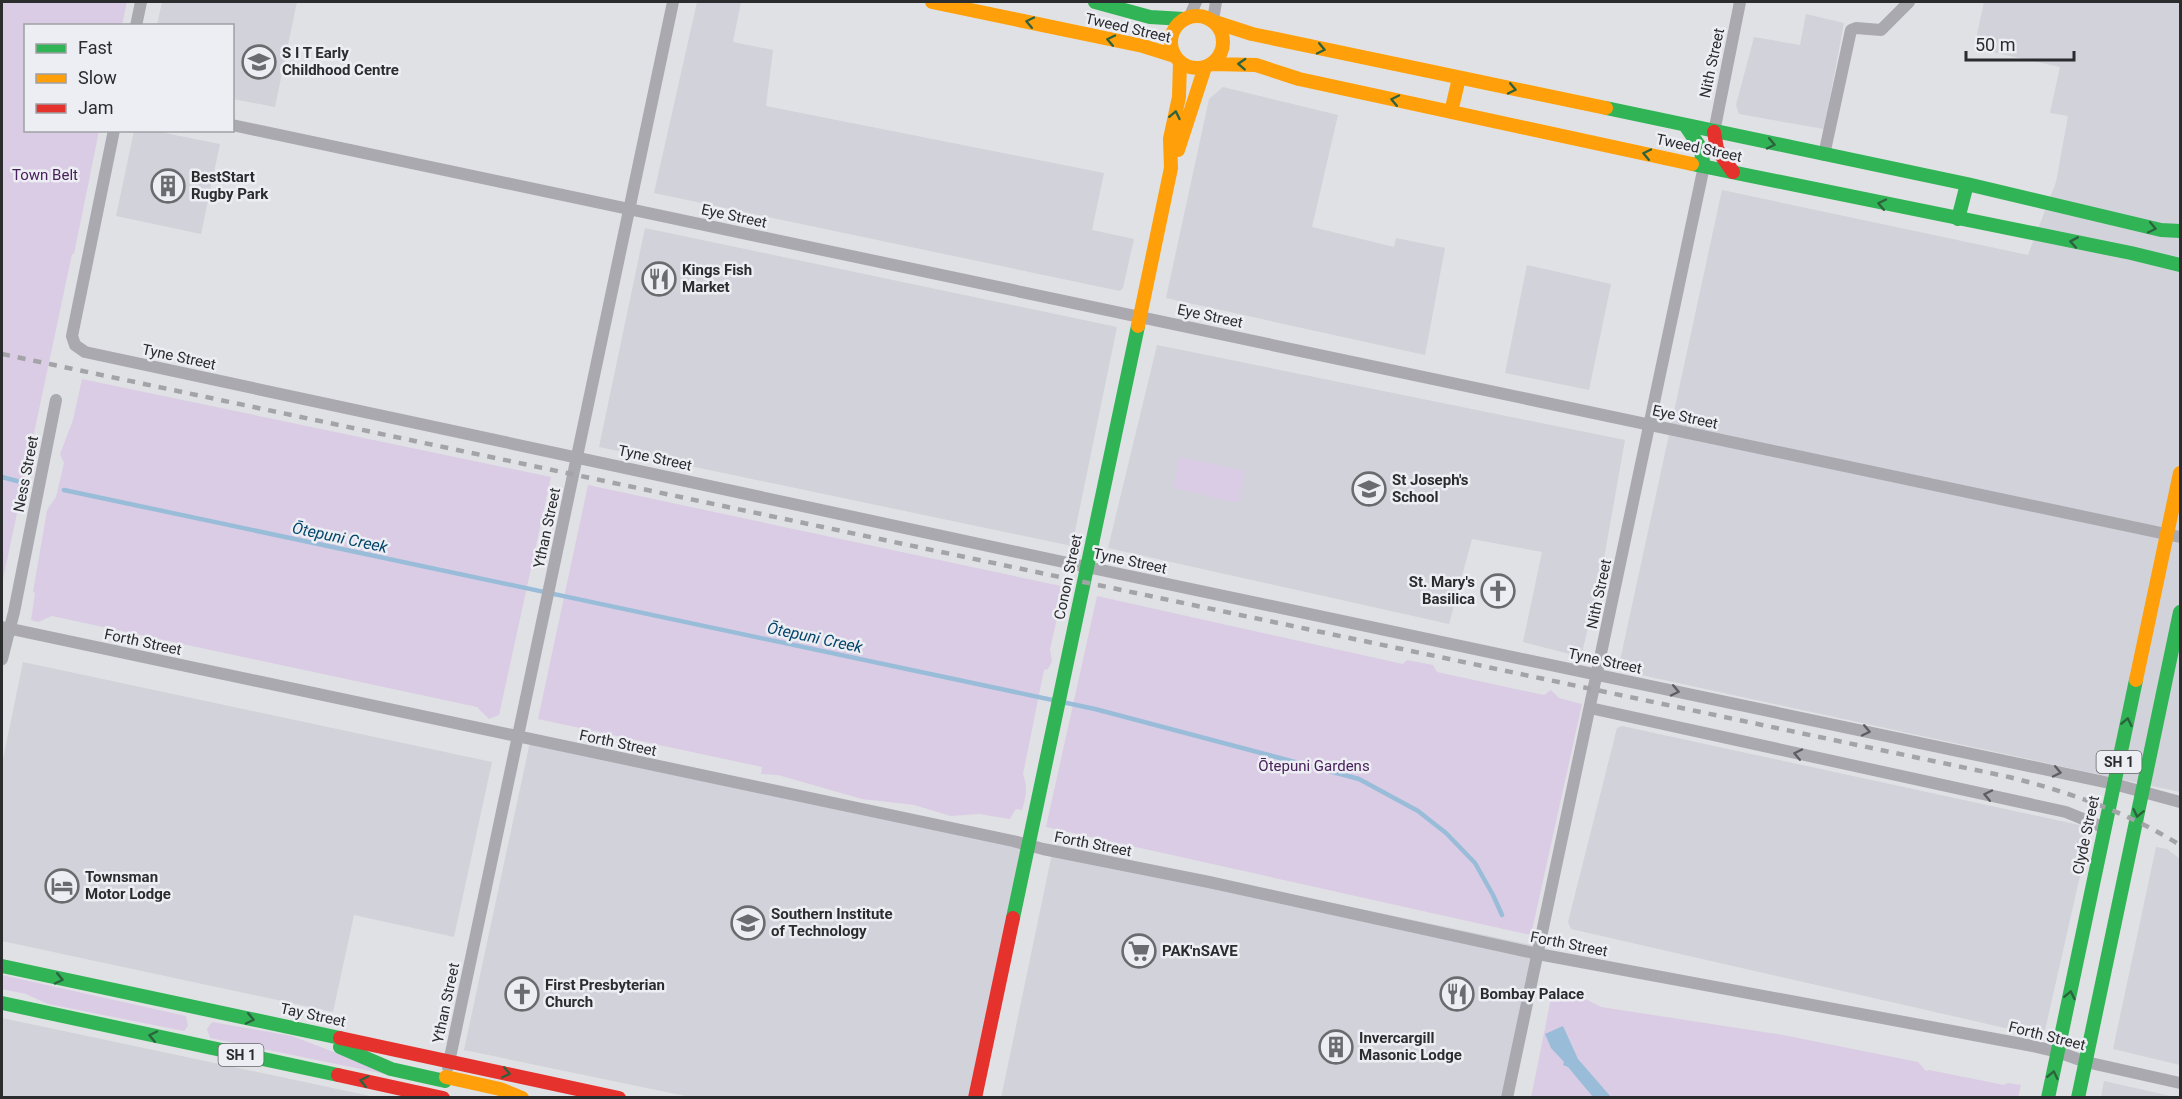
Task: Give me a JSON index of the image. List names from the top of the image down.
{
  "streets": {
    "main road": [
      "Tweed Street",
      "Conon Street",
      "SH 1",
      "Clyde Street",
      "Tay Street"
    ],
    "street": [
      "Nith Street",
      "Eye Street",
      "Tyne Street",
      "Ness Street",
      "Ythan Street",
      "Forth Street"
    ]
  },
  "crossings": [
    ["Tweed Street", "Nith Street"],
    ["Tweed Street", "Conon Street"],
    ["Nith Street", "Eye Street"],
    ["Nith Street", "Tyne Street"],
    ["Nith Street", "Forth Street"],
    ["Eye Street", "Ythan Street"],
    ["Eye Street", "Conon Street"],
    ["Eye Street", "Clyde Street"],
    ["Tyne Street", "Ythan Street"],
    ["Tyne Street", "Conon Street"],
    ["Tyne Street", "SH 1"],
    ["Tyne Street", "Clyde Street"],
    ["Ness Street", "Forth Street"],
    ["Ythan Street", "Forth Street"],
    ["Ythan Street", "SH 1"],
    ["Ythan Street", "Tay Street"],
    ["Conon Street", "Forth Street"],
    ["Forth Street", "SH 1"],
    ["Forth Street", "Clyde Street"]
  ],
  "water": ["Ōtepuni Creek"],
  "parks": ["Town Belt", "Ōtepuni Gardens"],
  "places": {
    "school or university": ["S I T Early Childhood Centre", "St Joseph's School", "Southern Institute of Technology"],
    "building": ["BestStart Rugby Park", "Invercargill Masonic Lodge"],
    "restaurant": ["Kings Fish Market", "Bombay Palace"],
    "church": ["St. Mary's Basilica", "First Presbyterian Church"],
    "hotel": ["Townsman Motor Lodge"],
    "supermarket": ["PAK'nSAVE"]
  },
  "legend": ["Fast", "Slow", "Jam"],
  "scale_bar": "50 m"
}
